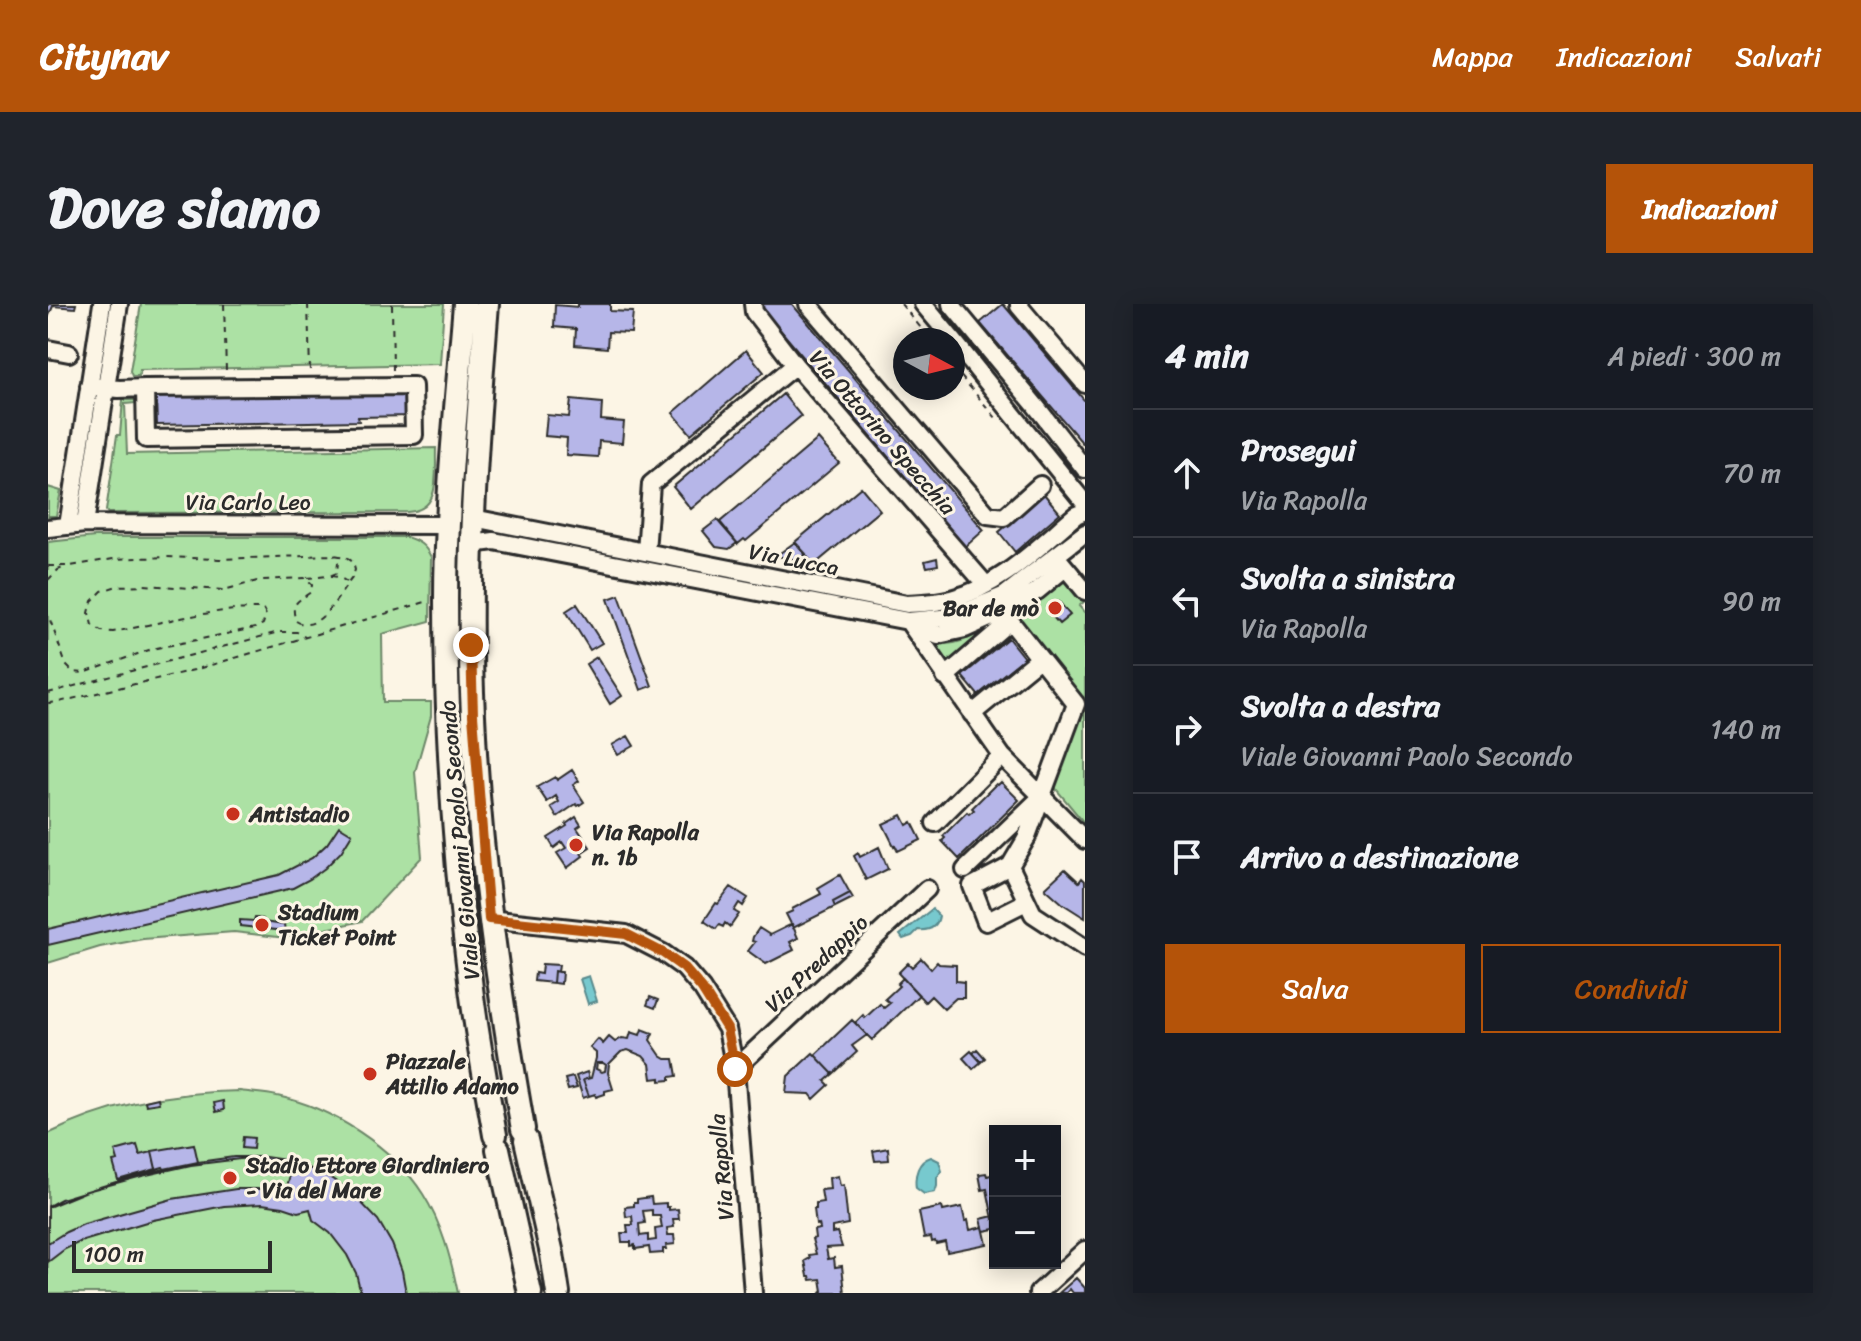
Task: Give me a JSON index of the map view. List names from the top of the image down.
{
  "streets": {
    "main road": ["Viale Giovanni Paolo Secondo"],
    "street": [
      "Via Ottorino Specchia",
      "Via Carlo Leo",
      "Via Lucca",
      "Via Predappio",
      "Via Rapolla"
    ]
  },
  "crossings": [
    ["Via Ottorino Specchia", "Via Lucca"],
    ["Via Carlo Leo", "Viale Giovanni Paolo Secondo"],
    ["Via Lucca", "Viale Giovanni Paolo Secondo"],
    ["Viale Giovanni Paolo Secondo", "Via Rapolla"],
    ["Via Predappio", "Via Rapolla"]
  ],
  "places": [
    "Bar de mò",
    "Antistadio",
    "Via Rapolla n. 1b",
    "Stadium Ticket Point",
    "Piazzale Attilio Adamo",
    "Stadio Ettore Giardiniero - Via del Mare"
  ],
  "scale_bar": "100 m",
  "north": "right",
  "page": {
    "header": "Citynav",
    "nav": ["Mappa", "Indicazioni", "Salvati"],
    "title": "Dove siamo",
    "buttons": [
      "Indicazioni",
      ["Salva", "Condividi"]
    ],
    "heading": ["4 min", "A piedi · 300 m"],
    "list": [
      ["Prosegui", "Via Rapolla", "70 m"],
      ["Svolta a sinistra", "Via Rapolla", "90 m"],
      ["Svolta a destra", "Viale Giovanni Paolo Secondo", "140 m"],
      "Arrivo a destinazione"
    ],
    "map_buttons": ["+", "−"],
    "scale": "100 m"
  }
}
